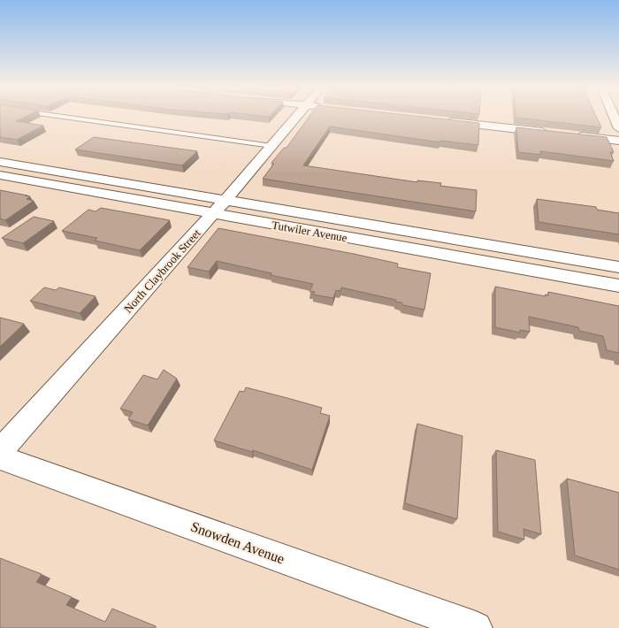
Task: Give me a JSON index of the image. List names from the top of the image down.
{
  "streets": {
    "street": ["Tutwiler Avenue", "North Claybrook Street", "Snowden Avenue"]
  },
  "crossings": [
    ["Tutwiler Avenue", "North Claybrook Street"]
  ]
}
